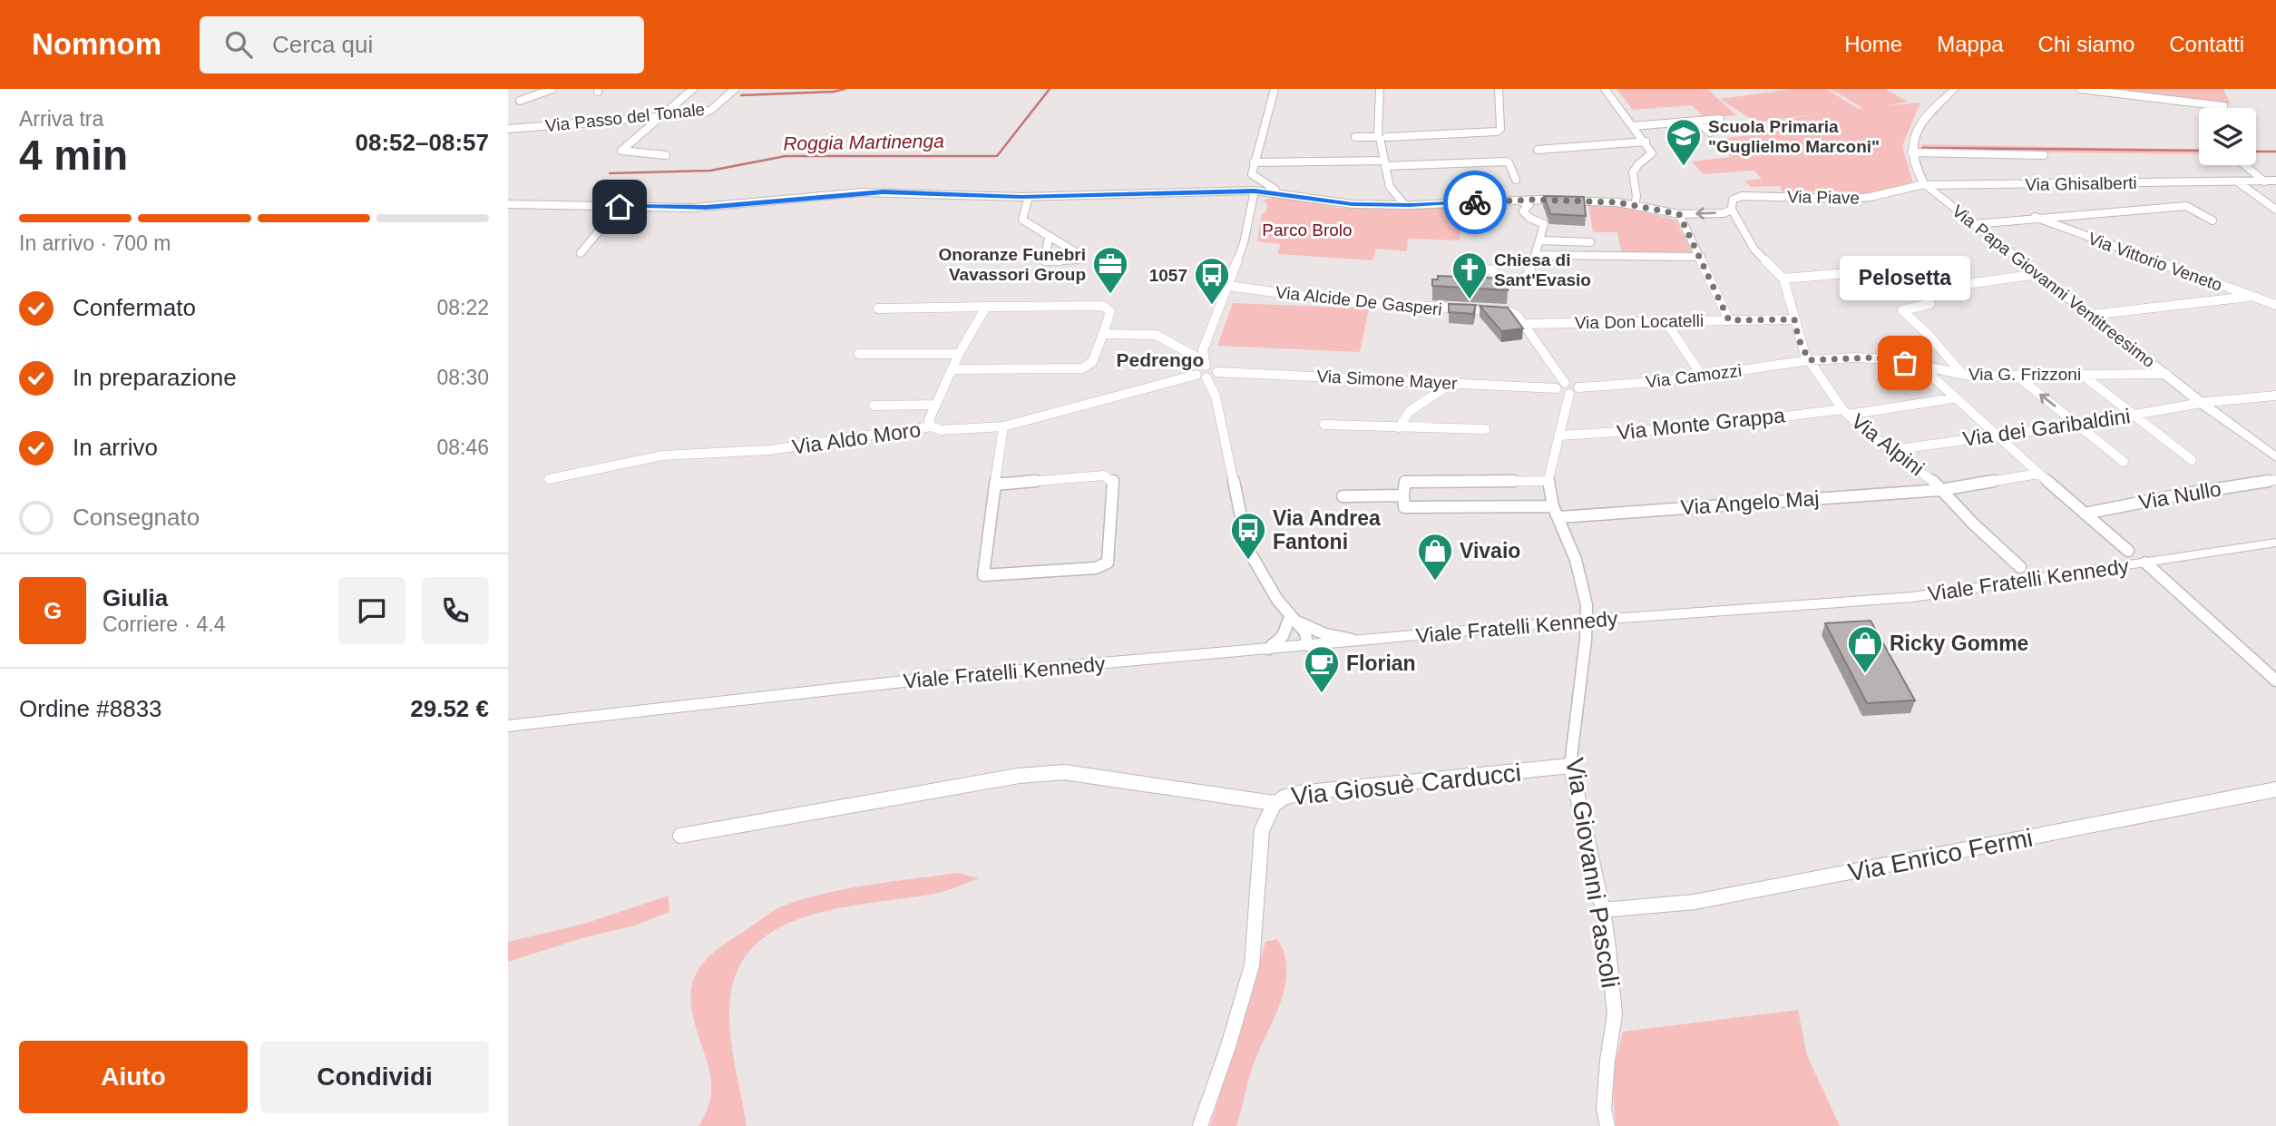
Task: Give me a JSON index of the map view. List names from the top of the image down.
{
  "streets": {
    "street": [
      "Via Passo del Tonale",
      "Via Ghisalberti",
      "Via Piave",
      "Via Vittorio Veneto",
      "Via Papa Giovanni Ventitreesimo",
      "Via Alcide De Gasperi",
      "Via Don Locatelli",
      "Via G. Frizzoni",
      "Via Camozzi",
      "Via Simone Mayer",
      "Via Monte Grappa",
      "Via dei Garibaldini",
      "Via Aldo Moro",
      "Via Alpini",
      "Via Nullo",
      "Via Angelo Maj",
      "Viale Fratelli Kennedy",
      "Via Giosuè Carducci",
      "Via Enrico Fermi",
      "Via Giovanni Pascoli"
    ]
  },
  "crossings": [
    ["Via Ghisalberti", "Via Piave"],
    ["Via Ghisalberti", "Via Papa Giovanni Ventitreesimo"],
    ["Via Piave", "Via Papa Giovanni Ventitreesimo"],
    ["Via Papa Giovanni Ventitreesimo", "Via G. Frizzoni"],
    ["Via Papa Giovanni Ventitreesimo", "Via dei Garibaldini"],
    ["Via Alcide De Gasperi", "Via Don Locatelli"],
    ["Via Don Locatelli", "Via Alpini"],
    ["Via G. Frizzoni", "Via Camozzi"],
    ["Via G. Frizzoni", "Via Alpini"],
    ["Via Camozzi", "Via Alpini"],
    ["Via Simone Mayer", "Via Aldo Moro"],
    ["Via Monte Grappa", "Via Alpini"],
    ["Via dei Garibaldini", "Via Alpini"],
    ["Via Alpini", "Via Angelo Maj"],
    ["Via Angelo Maj", "Via Giovanni Pascoli"],
    ["Viale Fratelli Kennedy", "Via Giovanni Pascoli"],
    ["Via Giosuè Carducci", "Via Giovanni Pascoli"],
    ["Via Enrico Fermi", "Via Giovanni Pascoli"]
  ],
  "districts": ["Pedrengo"],
  "water": ["Roggia Martinenga"],
  "parks": ["Parco Brolo"],
  "places": {
    "school or university": ["Scuola Primaria \"Guglielmo Marconi\""],
    "office": ["Onoranze Funebri Vavassori Group"],
    "church": ["Chiesa di Sant'Evasio"],
    "bus stop": ["1057", "Via Andrea Fantoni"],
    "other": ["Pelosetta"],
    "shop": ["Vivaio", "Ricky Gomme"],
    "cafe": ["Florian"]
  },
  "page": {
    "header": "Nomnom",
    "search": "Cerca qui",
    "nav": [
      "Home",
      "Mappa",
      "Chi siamo",
      "Contatti"
    ],
    "heading": ["4 min", "Arriva tra", "08:52–08:57"],
    "panel": [
      "Giulia",
      "Corriere · 4.4",
      "Ordine #8833",
      "29.52 €"
    ],
    "bar": "In arrivo · 700 m",
    "bubble": "Pelosetta",
    "list": [
      ["Confermato", "08:22"],
      ["In preparazione", "08:30"],
      ["In arrivo", "08:46"],
      "Consegnato"
    ],
    "round": "G",
    "buttons": ["Aiuto", "Condividi"]
  }
}
